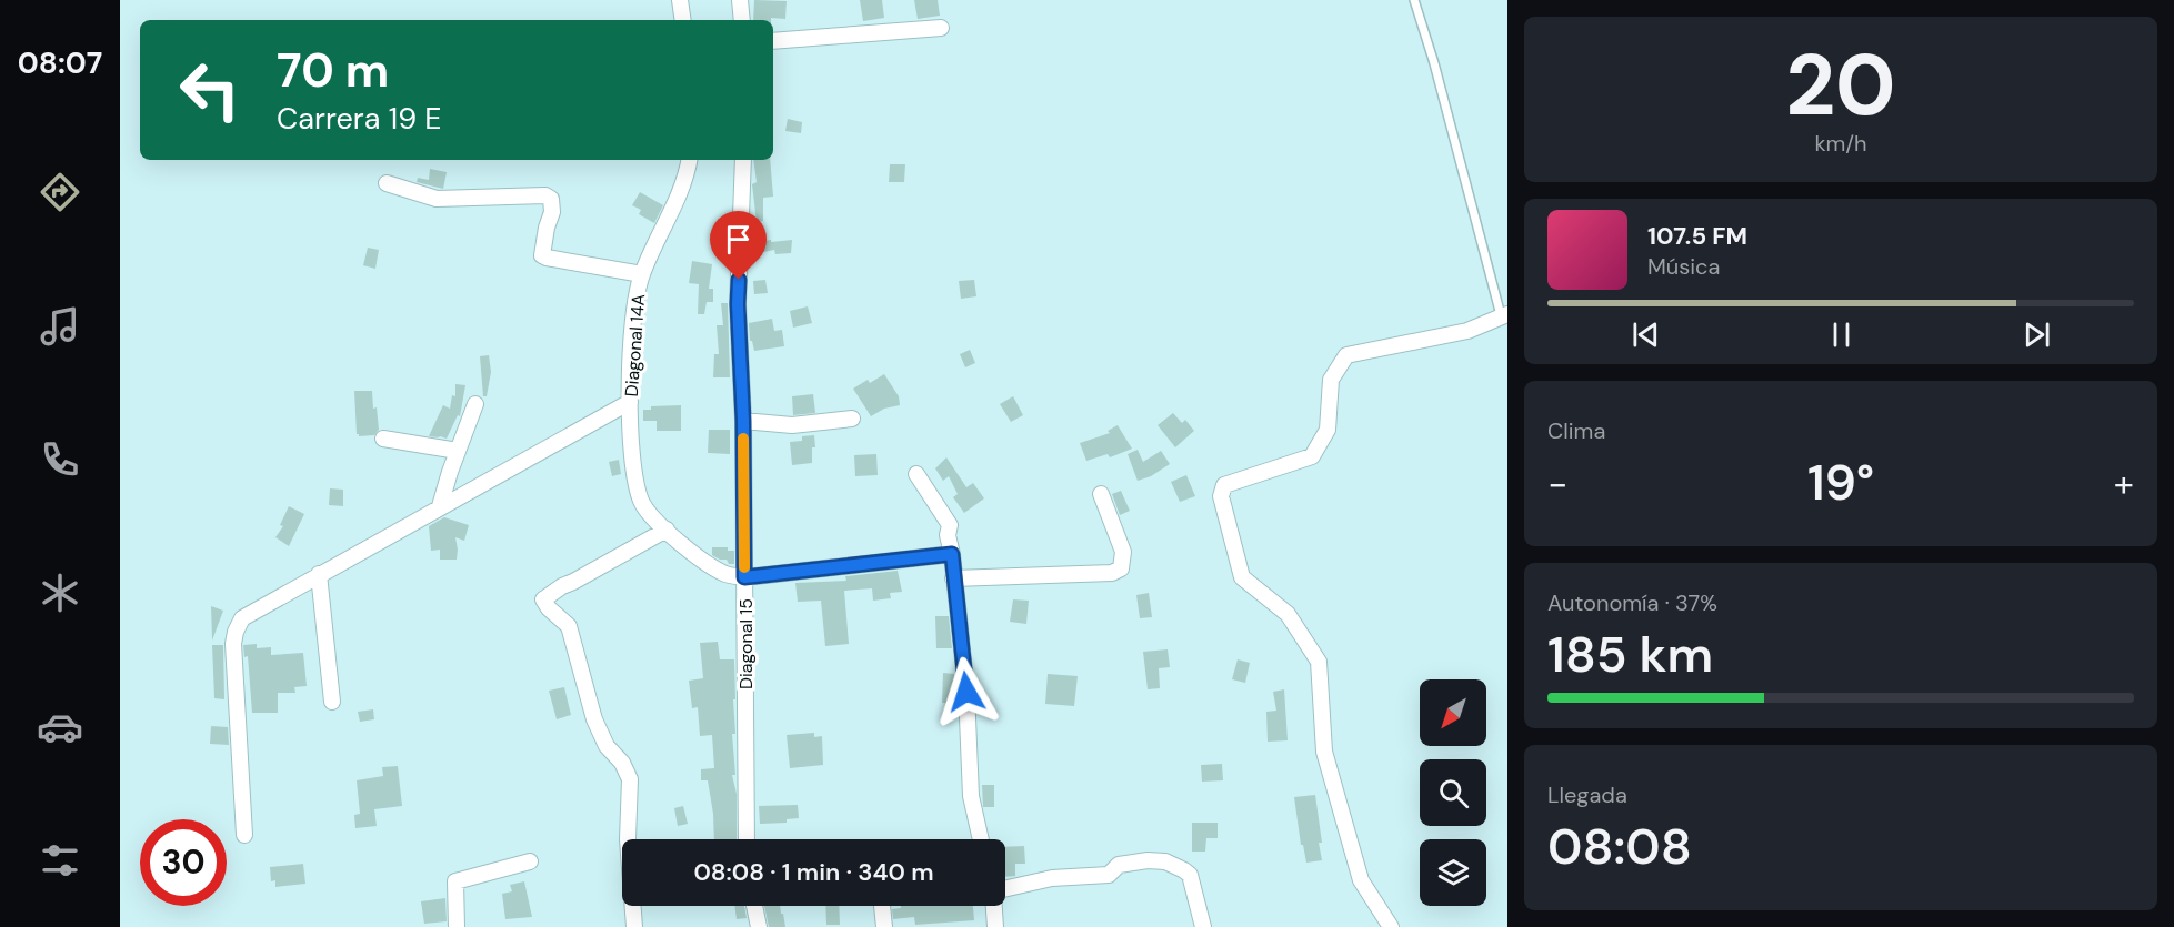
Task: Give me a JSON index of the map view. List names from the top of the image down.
{
  "streets": {
    "street": ["Diagonal 14A", "Diagonal 15"]
  },
  "north": "bottom left",
  "page": {
    "tabs": "08:07",
    "tile": [
      ["20", "km/h"],
      "Clima",
      ["Autonomía · 37%", "185 km"],
      ["Llegada", "08:08"]
    ],
    "turn": ["70 m", "Carrera 19 E"],
    "song": ["107.5 FM", "Música"],
    "heat": ["−", "19°", "+"],
    "limit": "30",
    "trip": "08:08 · 1 min · 340 m"
  }
}
